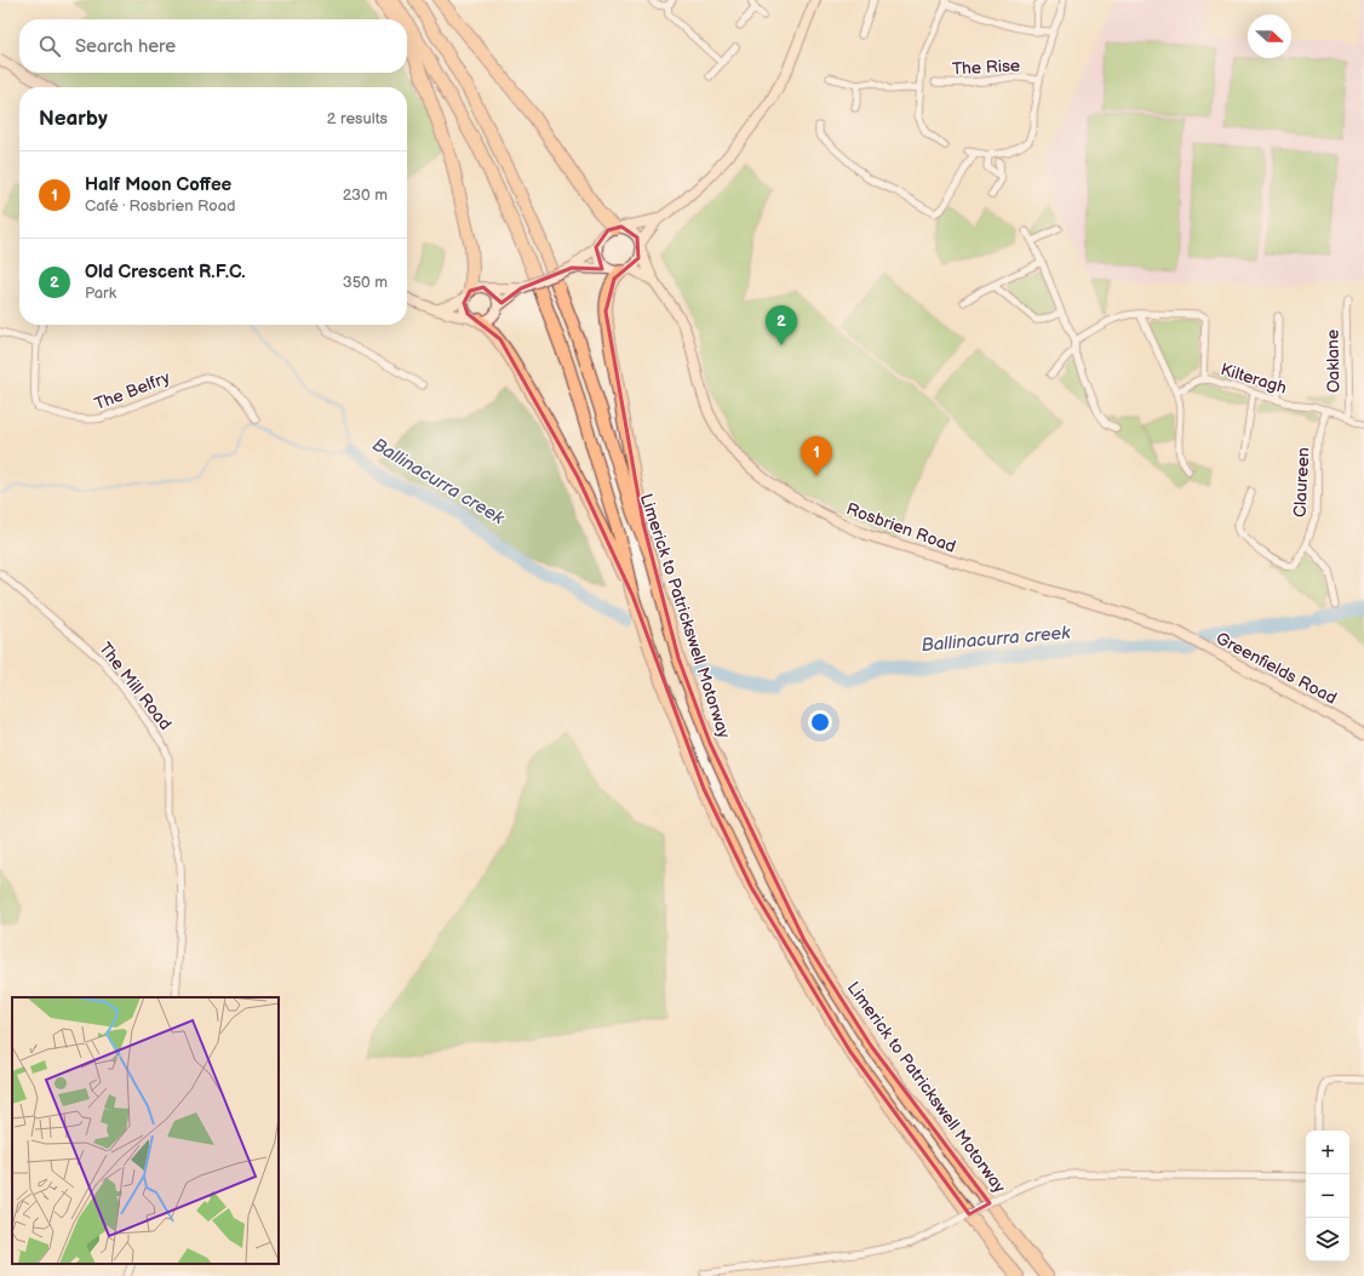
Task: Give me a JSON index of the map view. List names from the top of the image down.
{
  "streets": {
    "highway": ["Limerick to Patrickswell Motorway"],
    "street": [
      "The Rise",
      "Oaklane",
      "Kilteragh",
      "The Belfry",
      "Claureen",
      "Rosbrien Road",
      "Greenfields Road",
      "The Mill Road"
    ]
  },
  "crossings": [
    ["Oaklane", "Kilteragh"],
    ["Kilteragh", "Claureen"],
    ["Rosbrien Road", "Greenfields Road"]
  ],
  "water": ["Ballinacurra creek"],
  "north": "right",
  "page": {
    "search": "Search here",
    "heading": ["Nearby", "2 results"],
    "list": [
      {
        "mark": "1",
        "name": "Half Moon Coffee",
        "note": "Café · Rosbrien Road",
        "value": "230 m"
      },
      {
        "mark": "2",
        "name": "Old Crescent R.F.C.",
        "note": "Park",
        "value": "350 m"
      }
    ],
    "pins": ["2", "1"],
    "map_buttons": ["+", "−"]
  }
}
